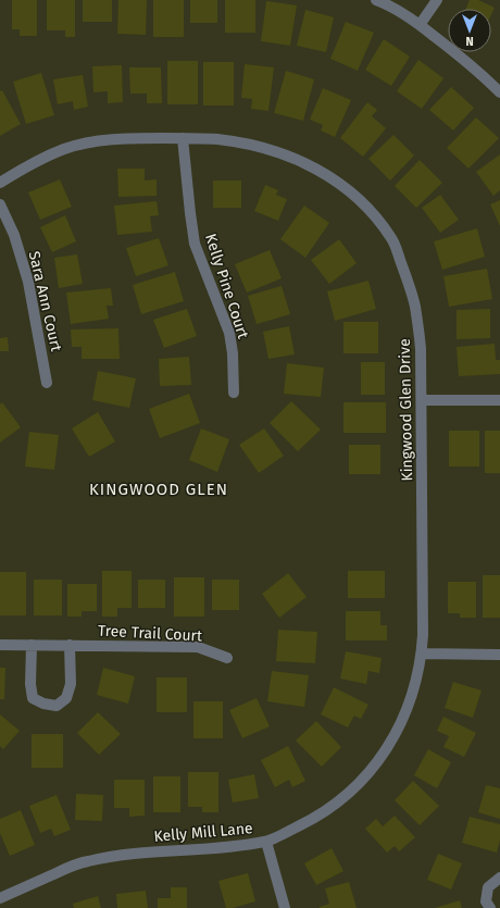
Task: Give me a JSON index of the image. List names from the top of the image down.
{
  "streets": {
    "street": [
      "Kelly Pine Court",
      "Sara Ann Court",
      "Kingwood Glen Drive",
      "Tree Trail Court",
      "Kelly Mill Lane"
    ]
  },
  "crossings": [
    ["Kelly Pine Court", "Kingwood Glen Drive"],
    ["Kingwood Glen Drive", "Kelly Mill Lane"]
  ],
  "districts": ["KINGWOOD GLEN"],
  "north": "bottom"
}
